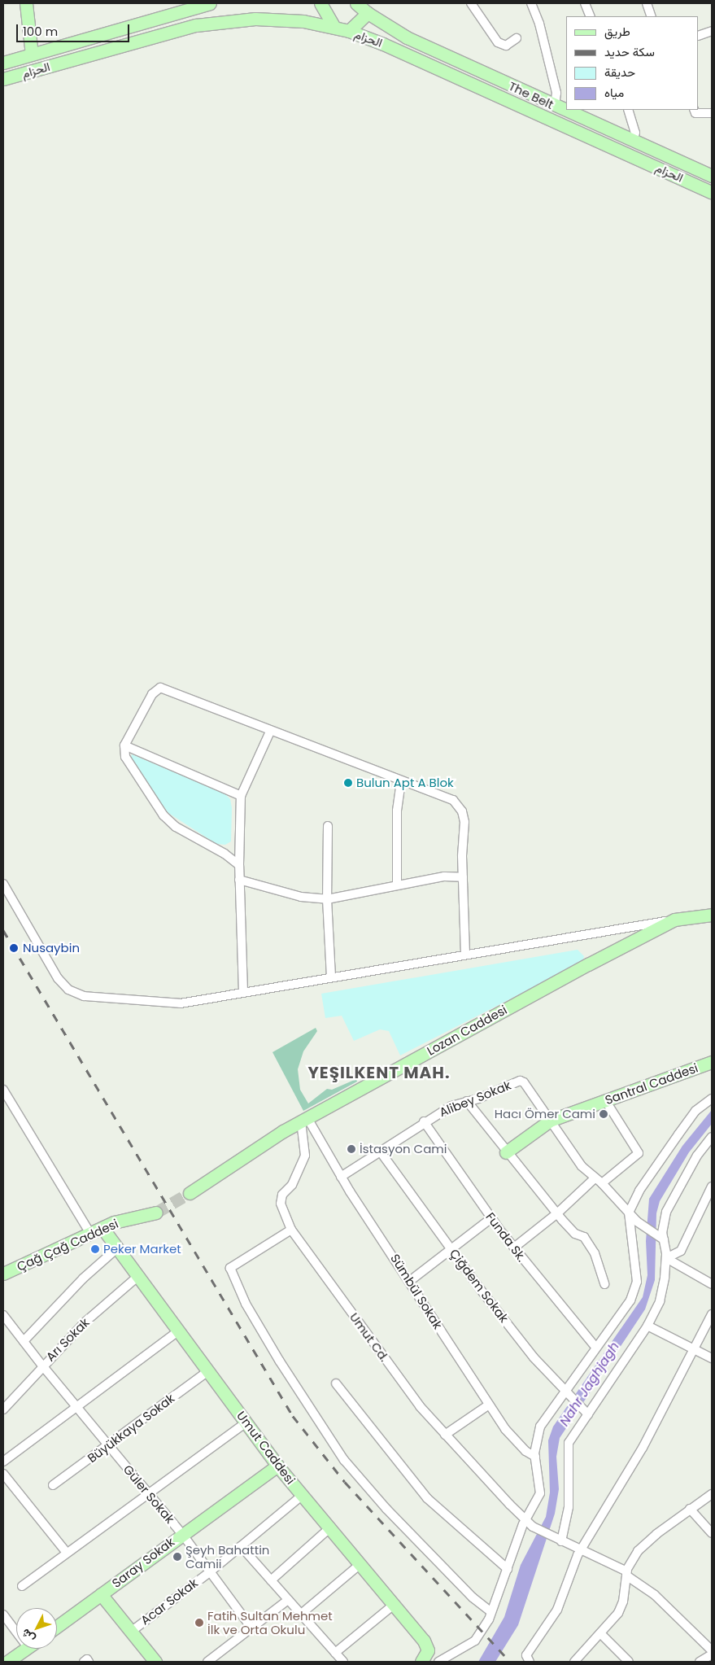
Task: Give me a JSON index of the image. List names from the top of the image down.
{
  "streets": {
    "main road": [
      "الحزام",
      "The Belt",
      "Lozan Caddesi",
      "Santral Caddesi",
      "Çağ Çağ Caddesi",
      "Umut Caddesi",
      "Saray Sokak"
    ],
    "street": [
      "Alibey Sokak",
      "Funda Sk.",
      "Çiğdem Sokak",
      "Sümbül Sokak",
      "Umut Cd.",
      "Arı Sokak",
      "Büyükkaya Sokak",
      "Güler Sokak",
      "Acar Sokak"
    ]
  },
  "crossings": [
    ["Lozan Caddesi", "Sümbül Sokak"],
    ["Lozan Caddesi", "Umut Cd."],
    ["Santral Caddesi", "Alibey Sokak"],
    ["Alibey Sokak", "Funda Sk."],
    ["Alibey Sokak", "Çiğdem Sokak"],
    ["Alibey Sokak", "Sümbül Sokak"],
    ["Çağ Çağ Caddesi", "Umut Caddesi"],
    ["Sümbül Sokak", "Umut Cd."],
    ["Arı Sokak", "Umut Caddesi"],
    ["Arı Sokak", "Güler Sokak"],
    ["Büyükkaya Sokak", "Umut Caddesi"],
    ["Büyükkaya Sokak", "Güler Sokak"],
    ["Umut Caddesi", "Saray Sokak"],
    ["Umut Caddesi", "Acar Sokak"],
    ["Güler Sokak", "Saray Sokak"],
    ["Güler Sokak", "Acar Sokak"]
  ],
  "districts": ["YEŞILKENT MAH."],
  "water": ["Nahr Jaghjagh"],
  "places": [
    "Bulun Apt A Blok",
    "Nusaybin",
    "Hacı Ömer Cami",
    "İstasyon Cami",
    "Peker Market",
    "Şeyh Bahattin Camii",
    "Fatih Sultan Mehmet İlk ve Orta Okulu"
  ],
  "legend": [
    "طريق",
    "سكة حديد",
    "حديقة",
    "مياه"
  ],
  "scale_bar": "100 m",
  "north": "bottom left"
}
